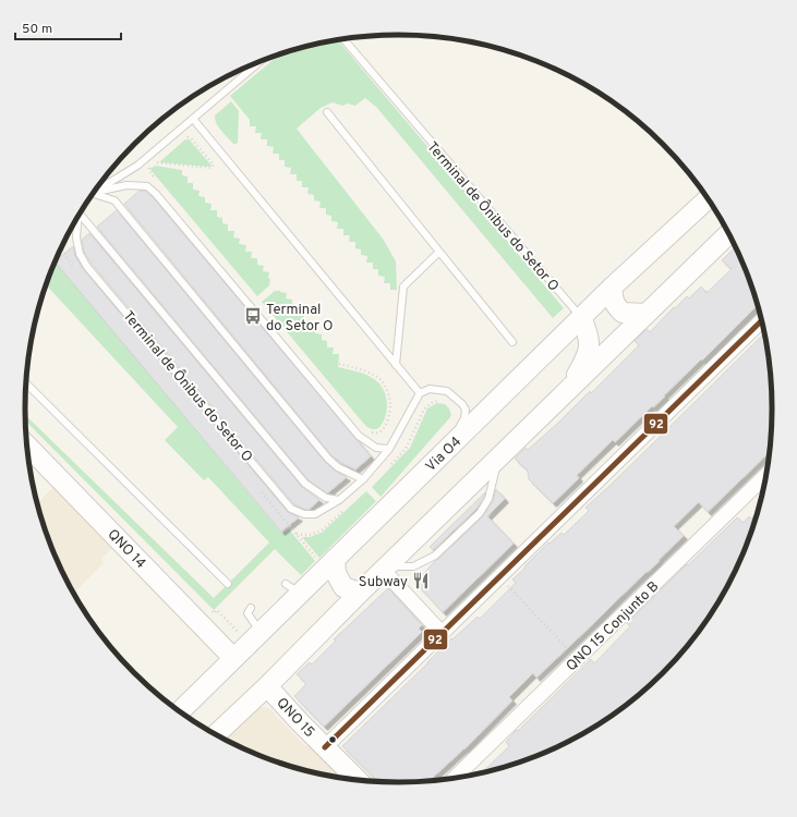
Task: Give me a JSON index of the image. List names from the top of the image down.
{
  "streets": {
    "main road": ["Via O4", "QNO 14", "QNO 15"],
    "street": ["QNO 15 Conjunto B"],
    "lane": ["Terminal de Ônibus do Setor O"]
  },
  "crossings": [
    ["Terminal de Ônibus do Setor O", "Via O4"],
    ["Via O4", "QNO 14"]
  ],
  "places": {
    "bus stop": ["Terminal do Setor O"],
    "restaurant": ["Subway"]
  },
  "lines": ["transit line 92"],
  "scale_bar": "50 m"
}
